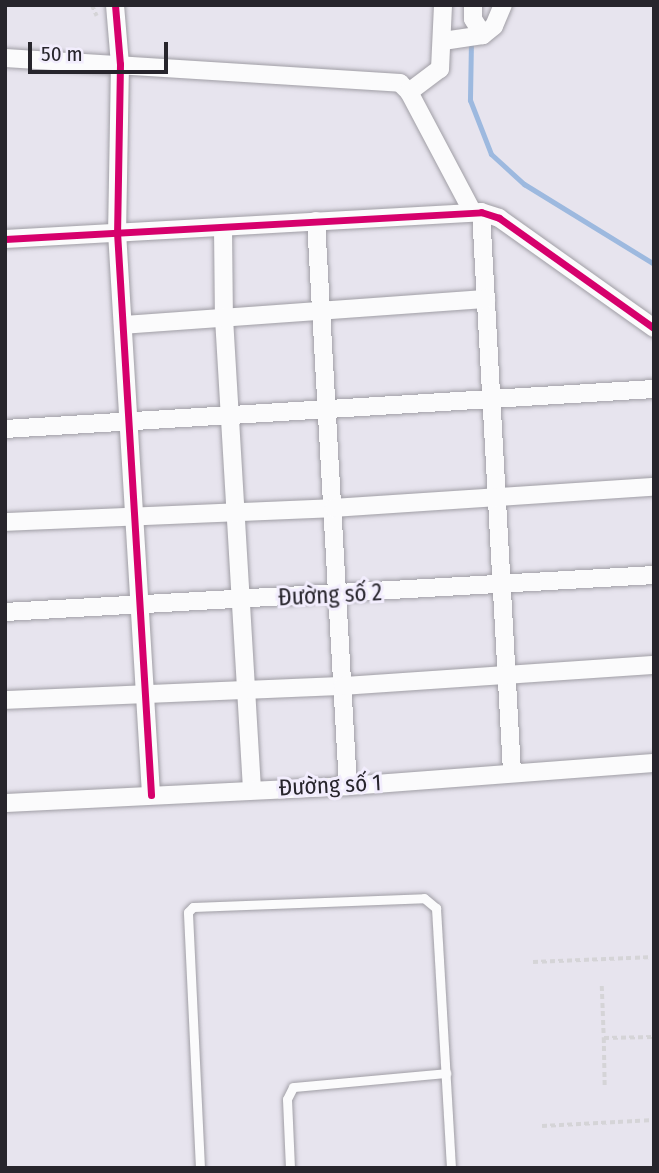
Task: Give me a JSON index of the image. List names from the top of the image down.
{
  "streets": {
    "street": ["Đường số 2", "Đường số 1"]
  },
  "scale_bar": "50 m"
}
